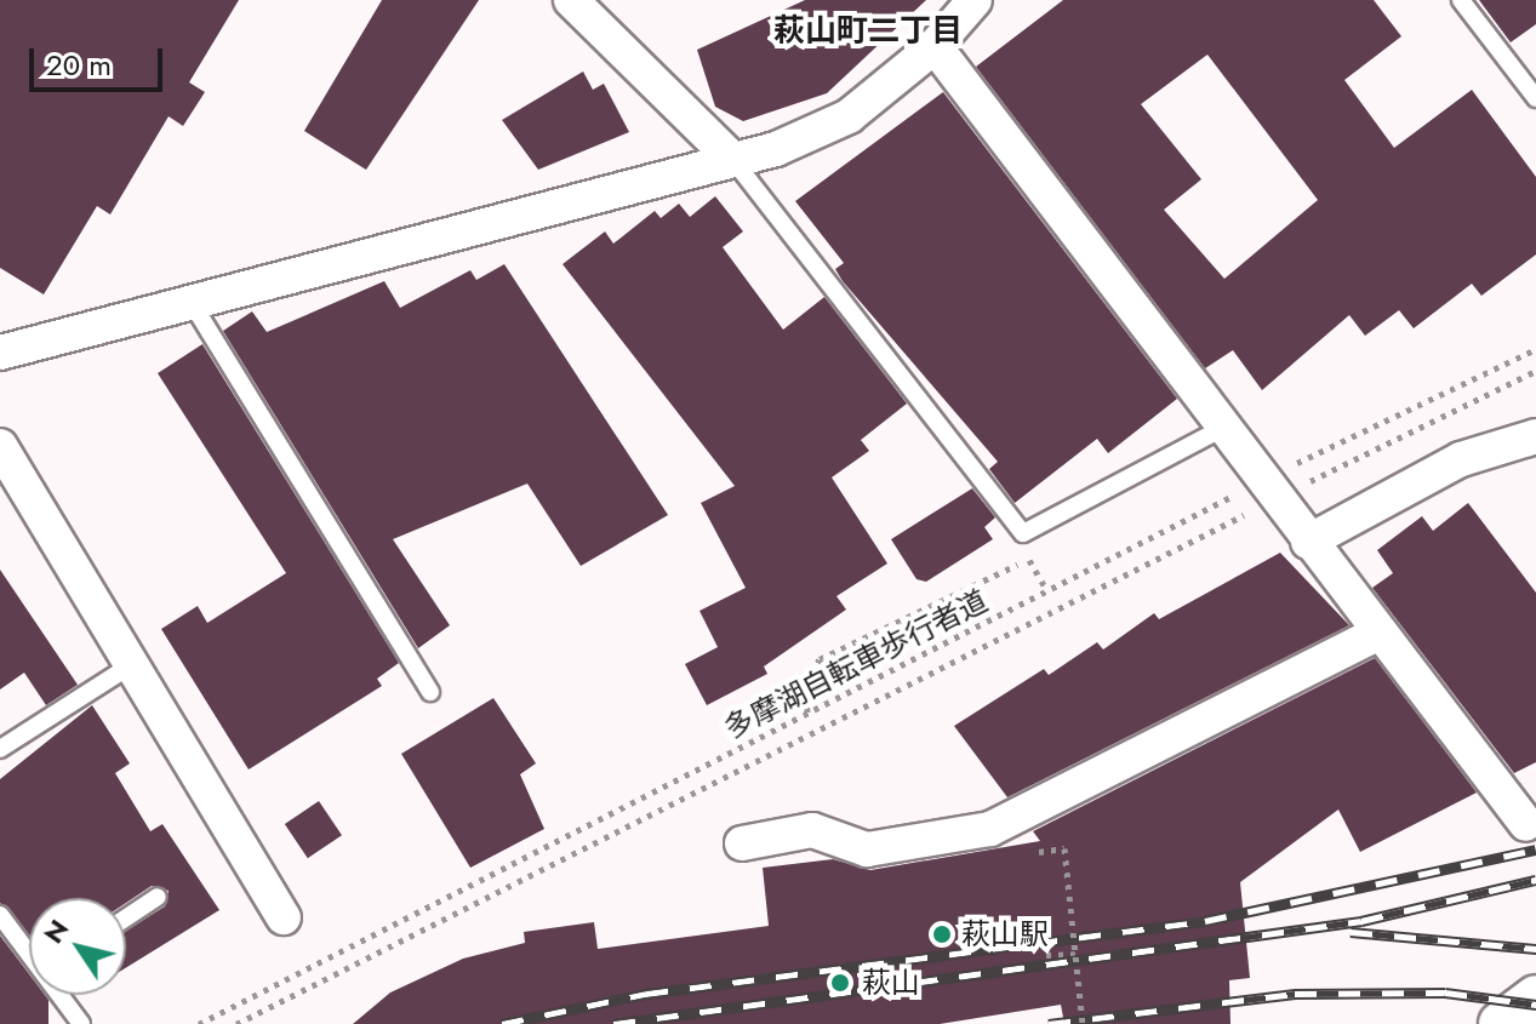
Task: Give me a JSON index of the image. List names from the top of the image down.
{
  "streets": {
    "path": ["多摩湖自転車歩行者道"]
  },
  "districts": ["萩山町二丁目"],
  "places": ["萩山駅", "萩山"],
  "scale_bar": "20 m",
  "north": "top left"
}
